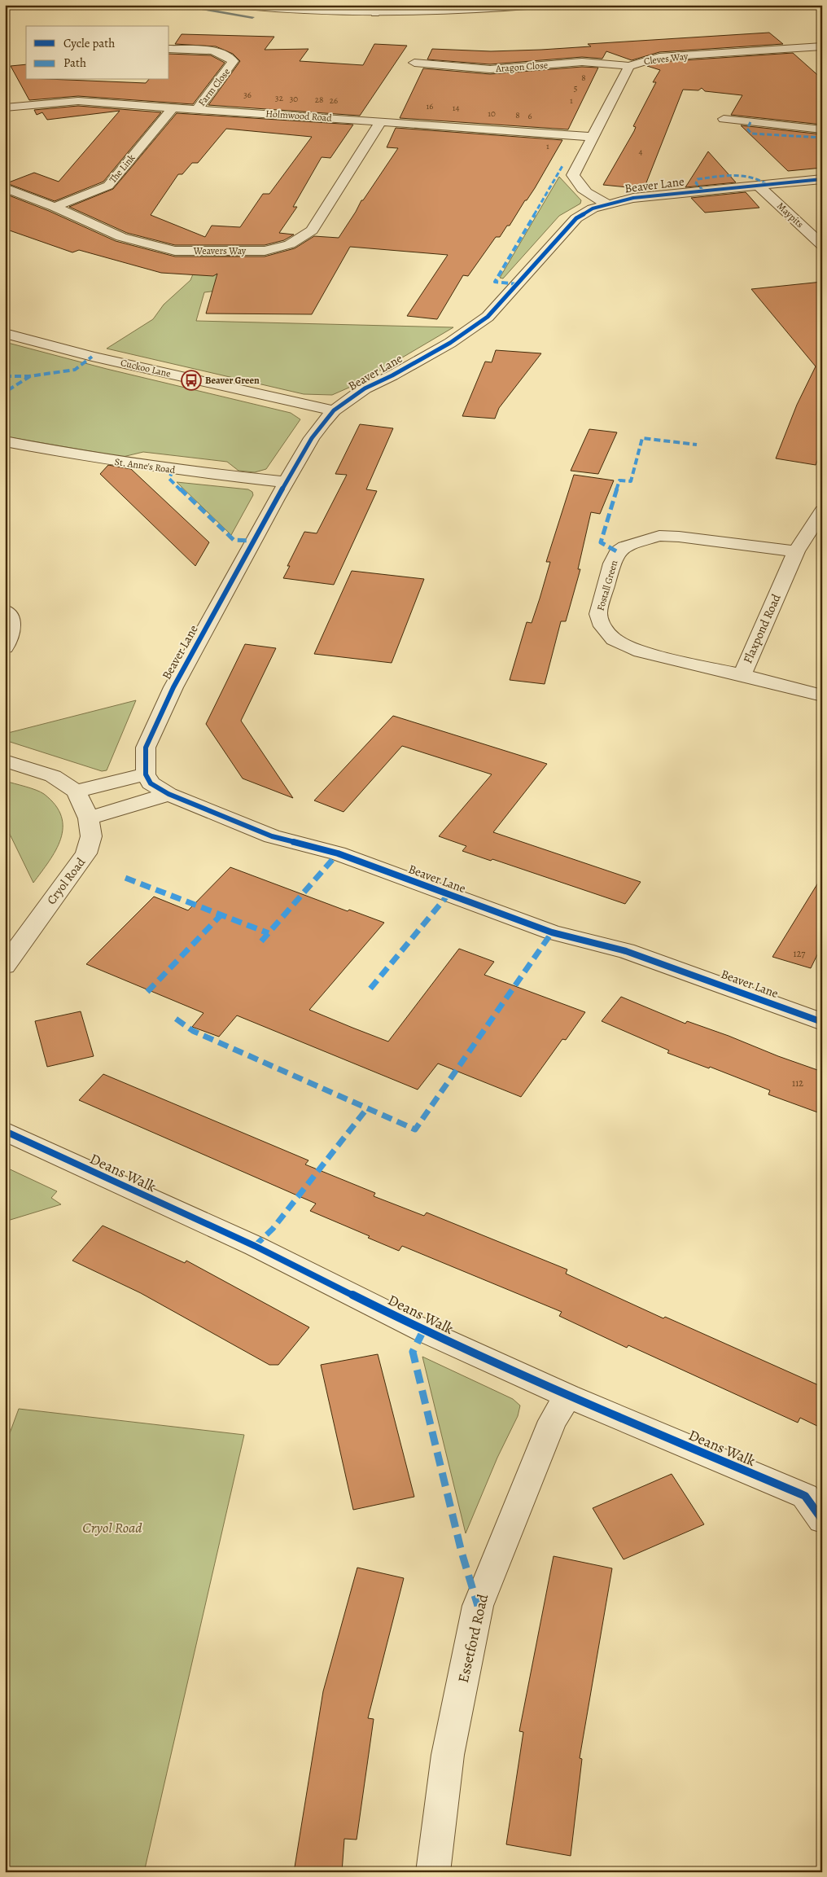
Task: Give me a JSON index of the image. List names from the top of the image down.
{
  "streets": {
    "street": [
      "Cleves Way",
      "Aragon Close",
      "Farm Close",
      "Holmwood Road",
      "The Link",
      "Beaver Lane",
      "Maypits",
      "Weavers Way",
      "Cuckoo Lane",
      "St. Anne's Road",
      "Fostall Green",
      "Flaxpond Road",
      "Cryol Road",
      "Deans Walk",
      "Essetford Road"
    ]
  },
  "crossings": [
    ["Cleves Way", "Aragon Close"],
    ["Cleves Way", "Holmwood Road"],
    ["Cleves Way", "Beaver Lane"],
    ["Farm Close", "Holmwood Road"],
    ["Holmwood Road", "The Link"],
    ["Holmwood Road", "Weavers Way"],
    ["The Link", "Weavers Way"],
    ["Beaver Lane", "Maypits"],
    ["Beaver Lane", "Cuckoo Lane"],
    ["Beaver Lane", "St. Anne's Road"],
    ["Fostall Green", "Flaxpond Road"],
    ["Deans Walk", "Essetford Road"]
  ],
  "parks": ["Cryol Road"],
  "places": {
    "bus stop": ["Beaver Green"]
  },
  "house_numbers": [
    "8",
    "5",
    "36",
    "32",
    "30",
    "28",
    "26",
    "1",
    "16",
    "14",
    "10",
    "8",
    "6",
    "1",
    "4",
    "127",
    "112"
  ],
  "legend": ["Cycle path", "Path"]
}
